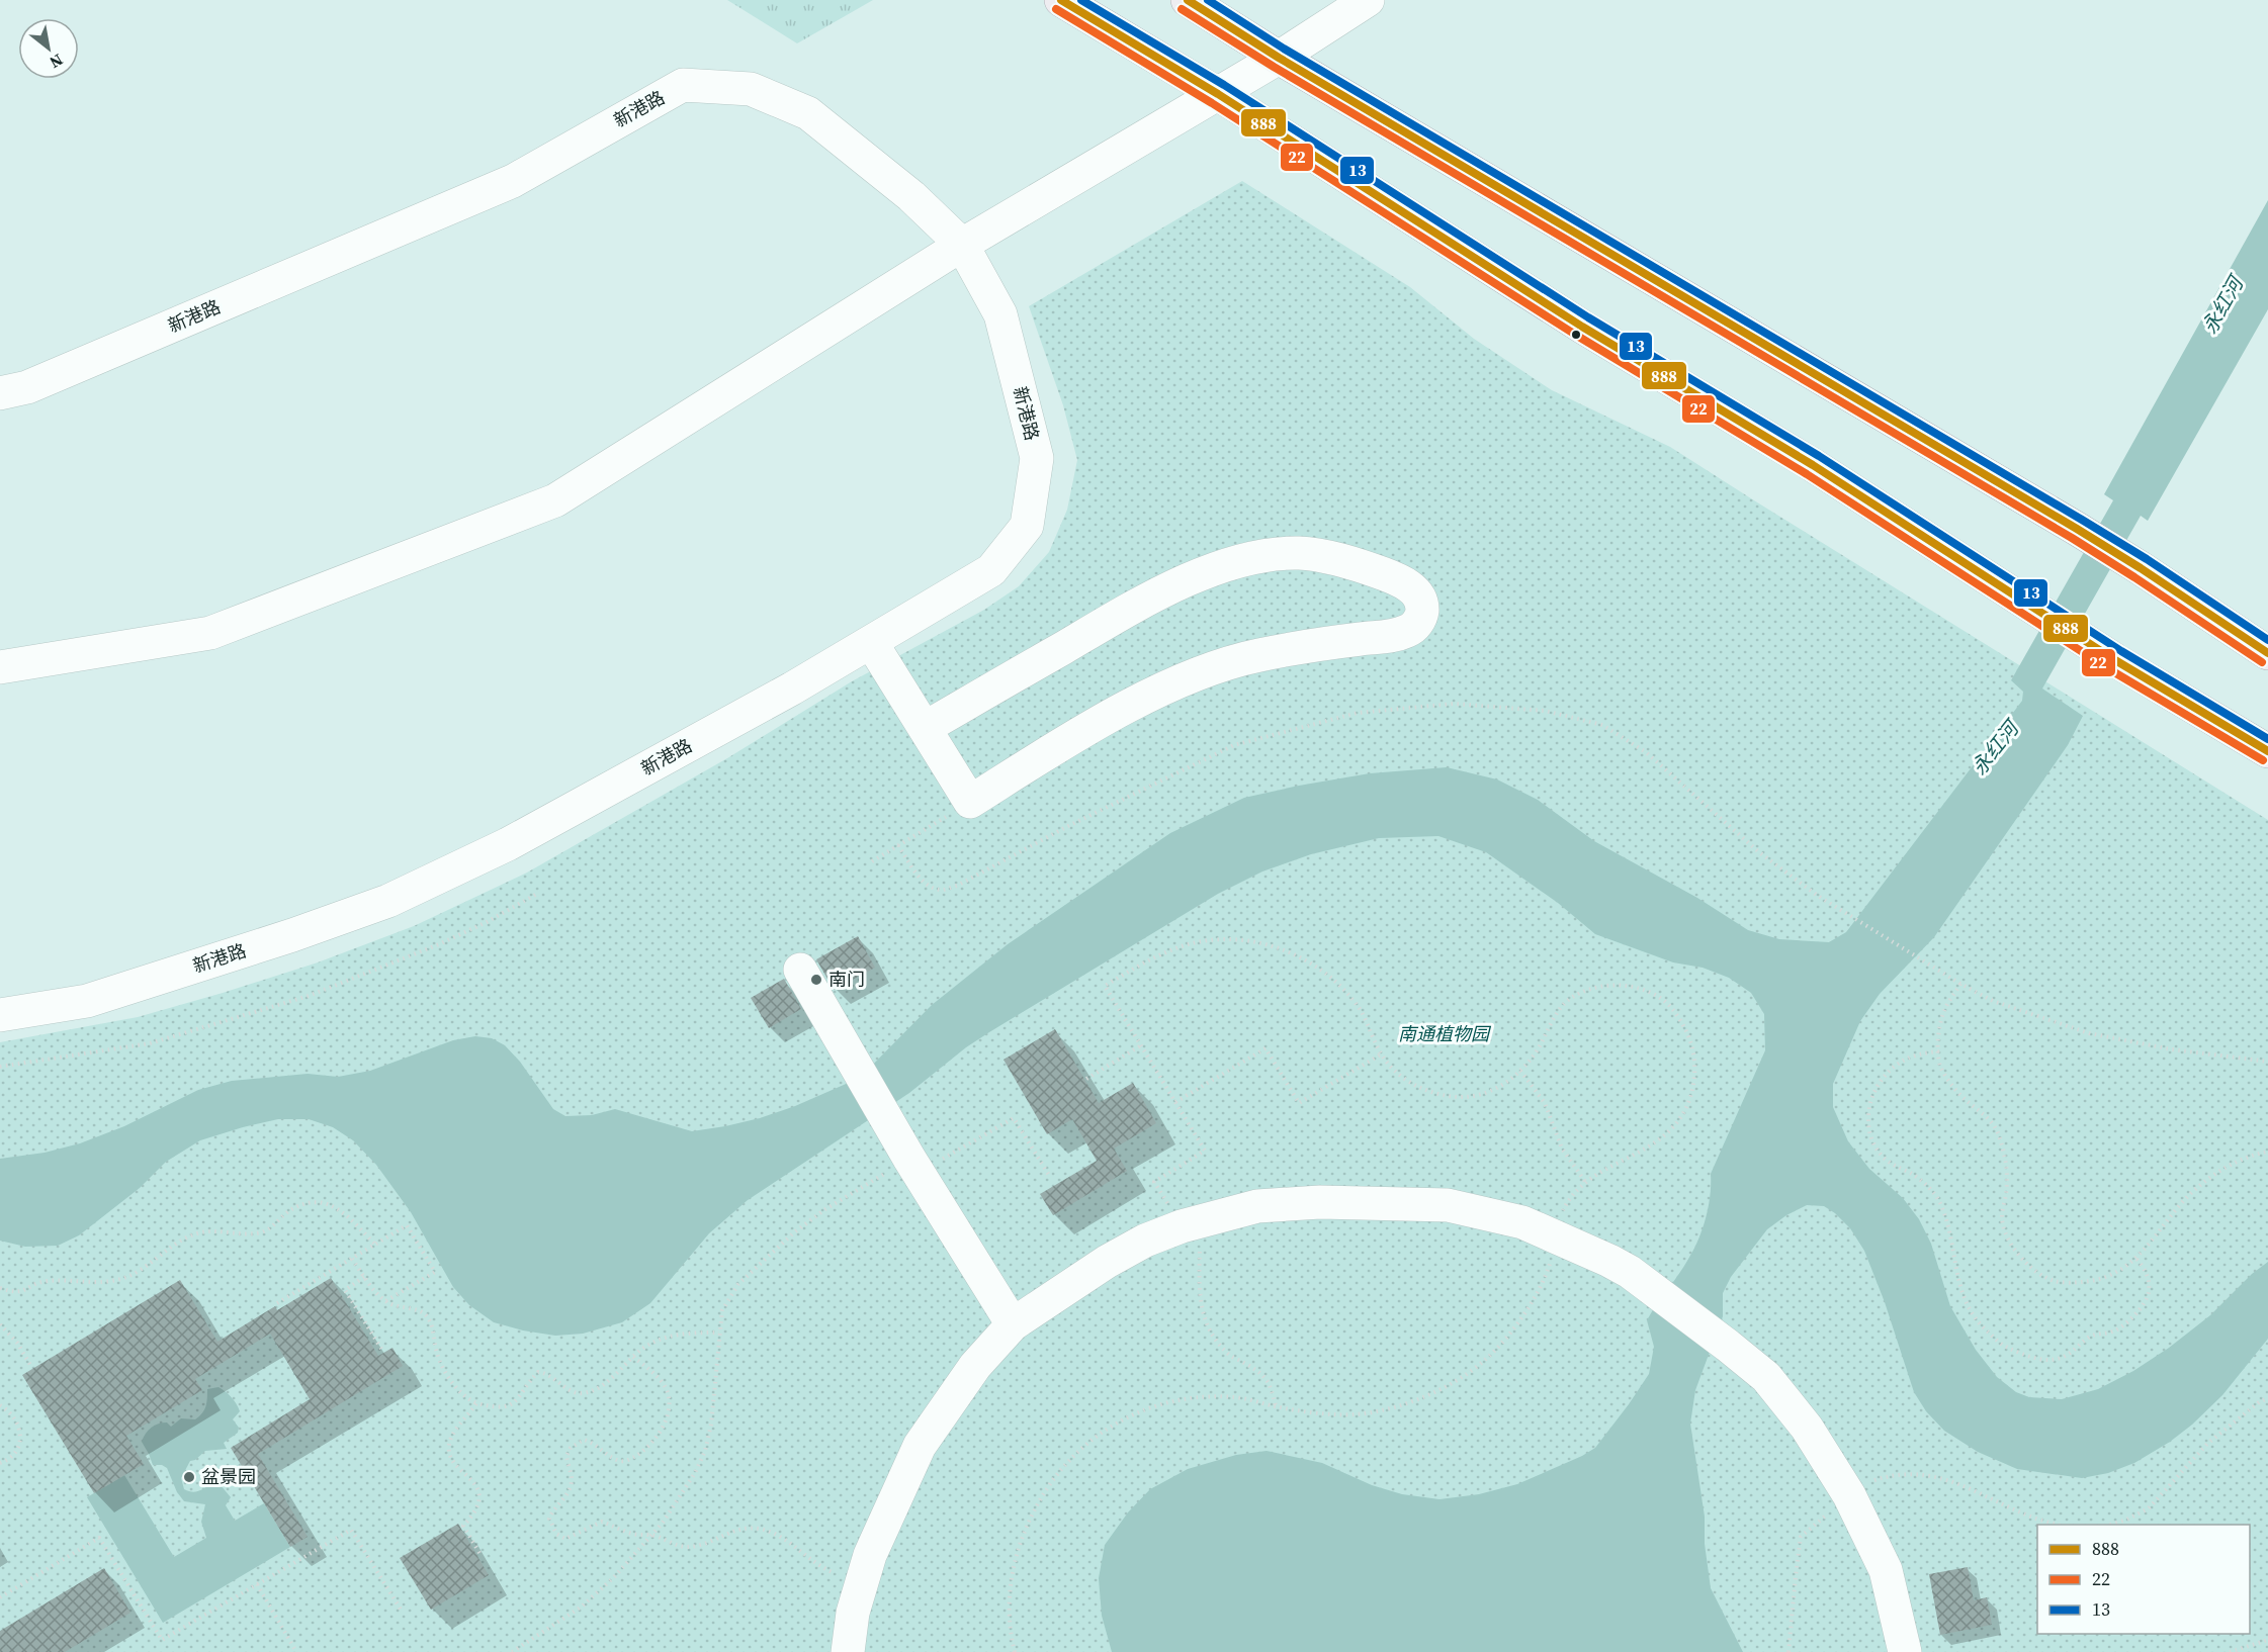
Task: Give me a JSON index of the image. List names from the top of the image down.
{
  "streets": {
    "street": ["新港路"]
  },
  "water": ["永红河"],
  "parks": ["南通植物园"],
  "places": ["南门", "盆景园"],
  "lines": ["transit line 888", "transit line 13", "transit line 22"],
  "legend": ["888", "22", "13"],
  "north": "bottom right"
}
